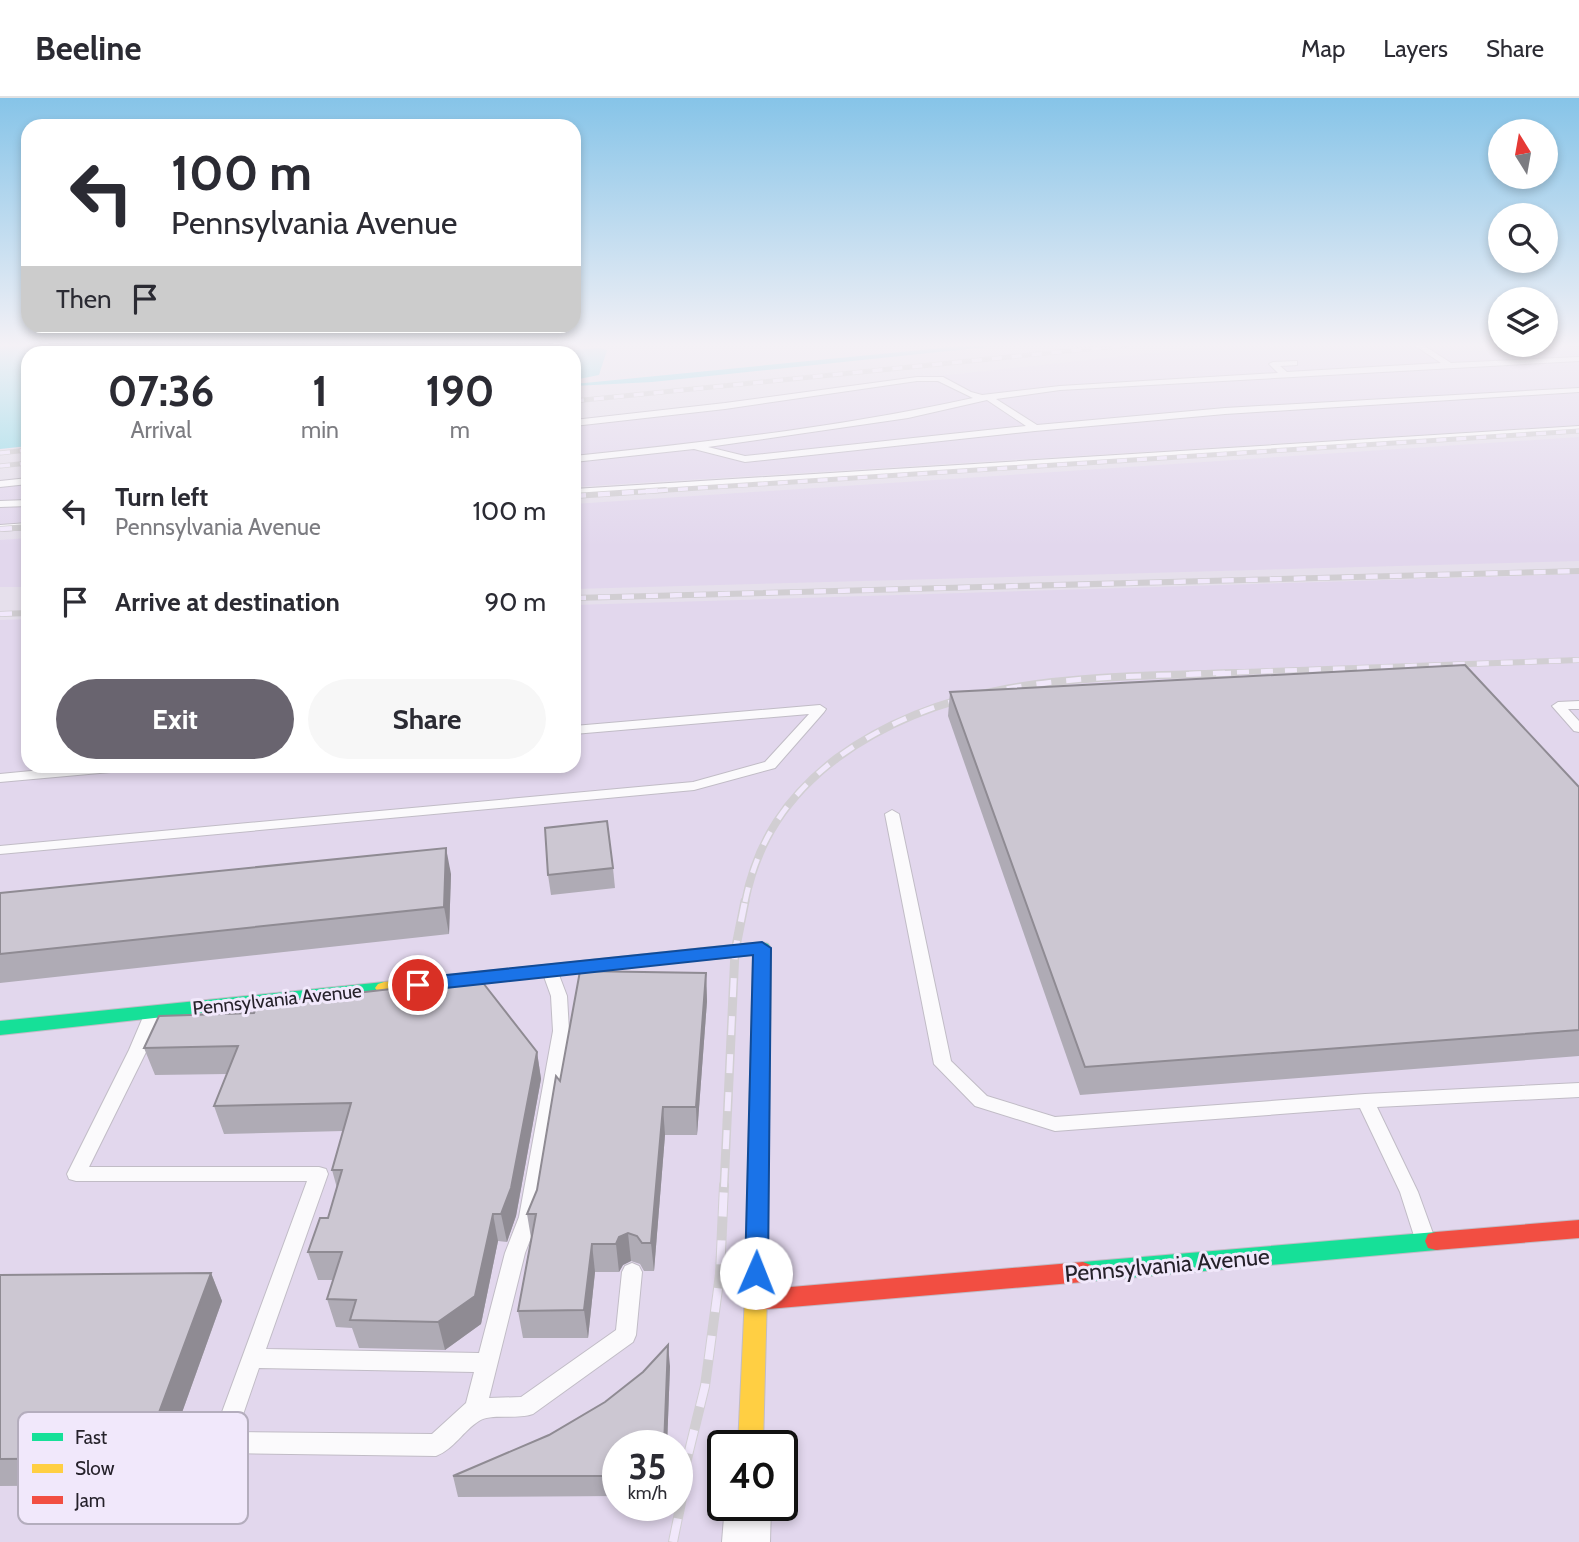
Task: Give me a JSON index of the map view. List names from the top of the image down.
{
  "streets": {
    "street": ["Pennsylvania Avenue"]
  },
  "legend": ["Fast", "Slow", "Jam"],
  "north": "top",
  "page": {
    "header": "Beeline",
    "nav": ["Map", "Layers", "Share"],
    "turn": ["100 m", "Pennsylvania Avenue"],
    "then": "Then",
    "eta": [
      "07:36",
      "Arrival",
      "1",
      "min",
      "190",
      "m"
    ],
    "list": [
      {
        "name": "Turn left",
        "note": "Pennsylvania Avenue",
        "value": "100 m"
      },
      {
        "name": "Arrive at destination",
        "value": "90 m"
      }
    ],
    "buttons": ["Exit", "Share"],
    "speed": "35 km/h",
    "limit": "40"
  }
}
